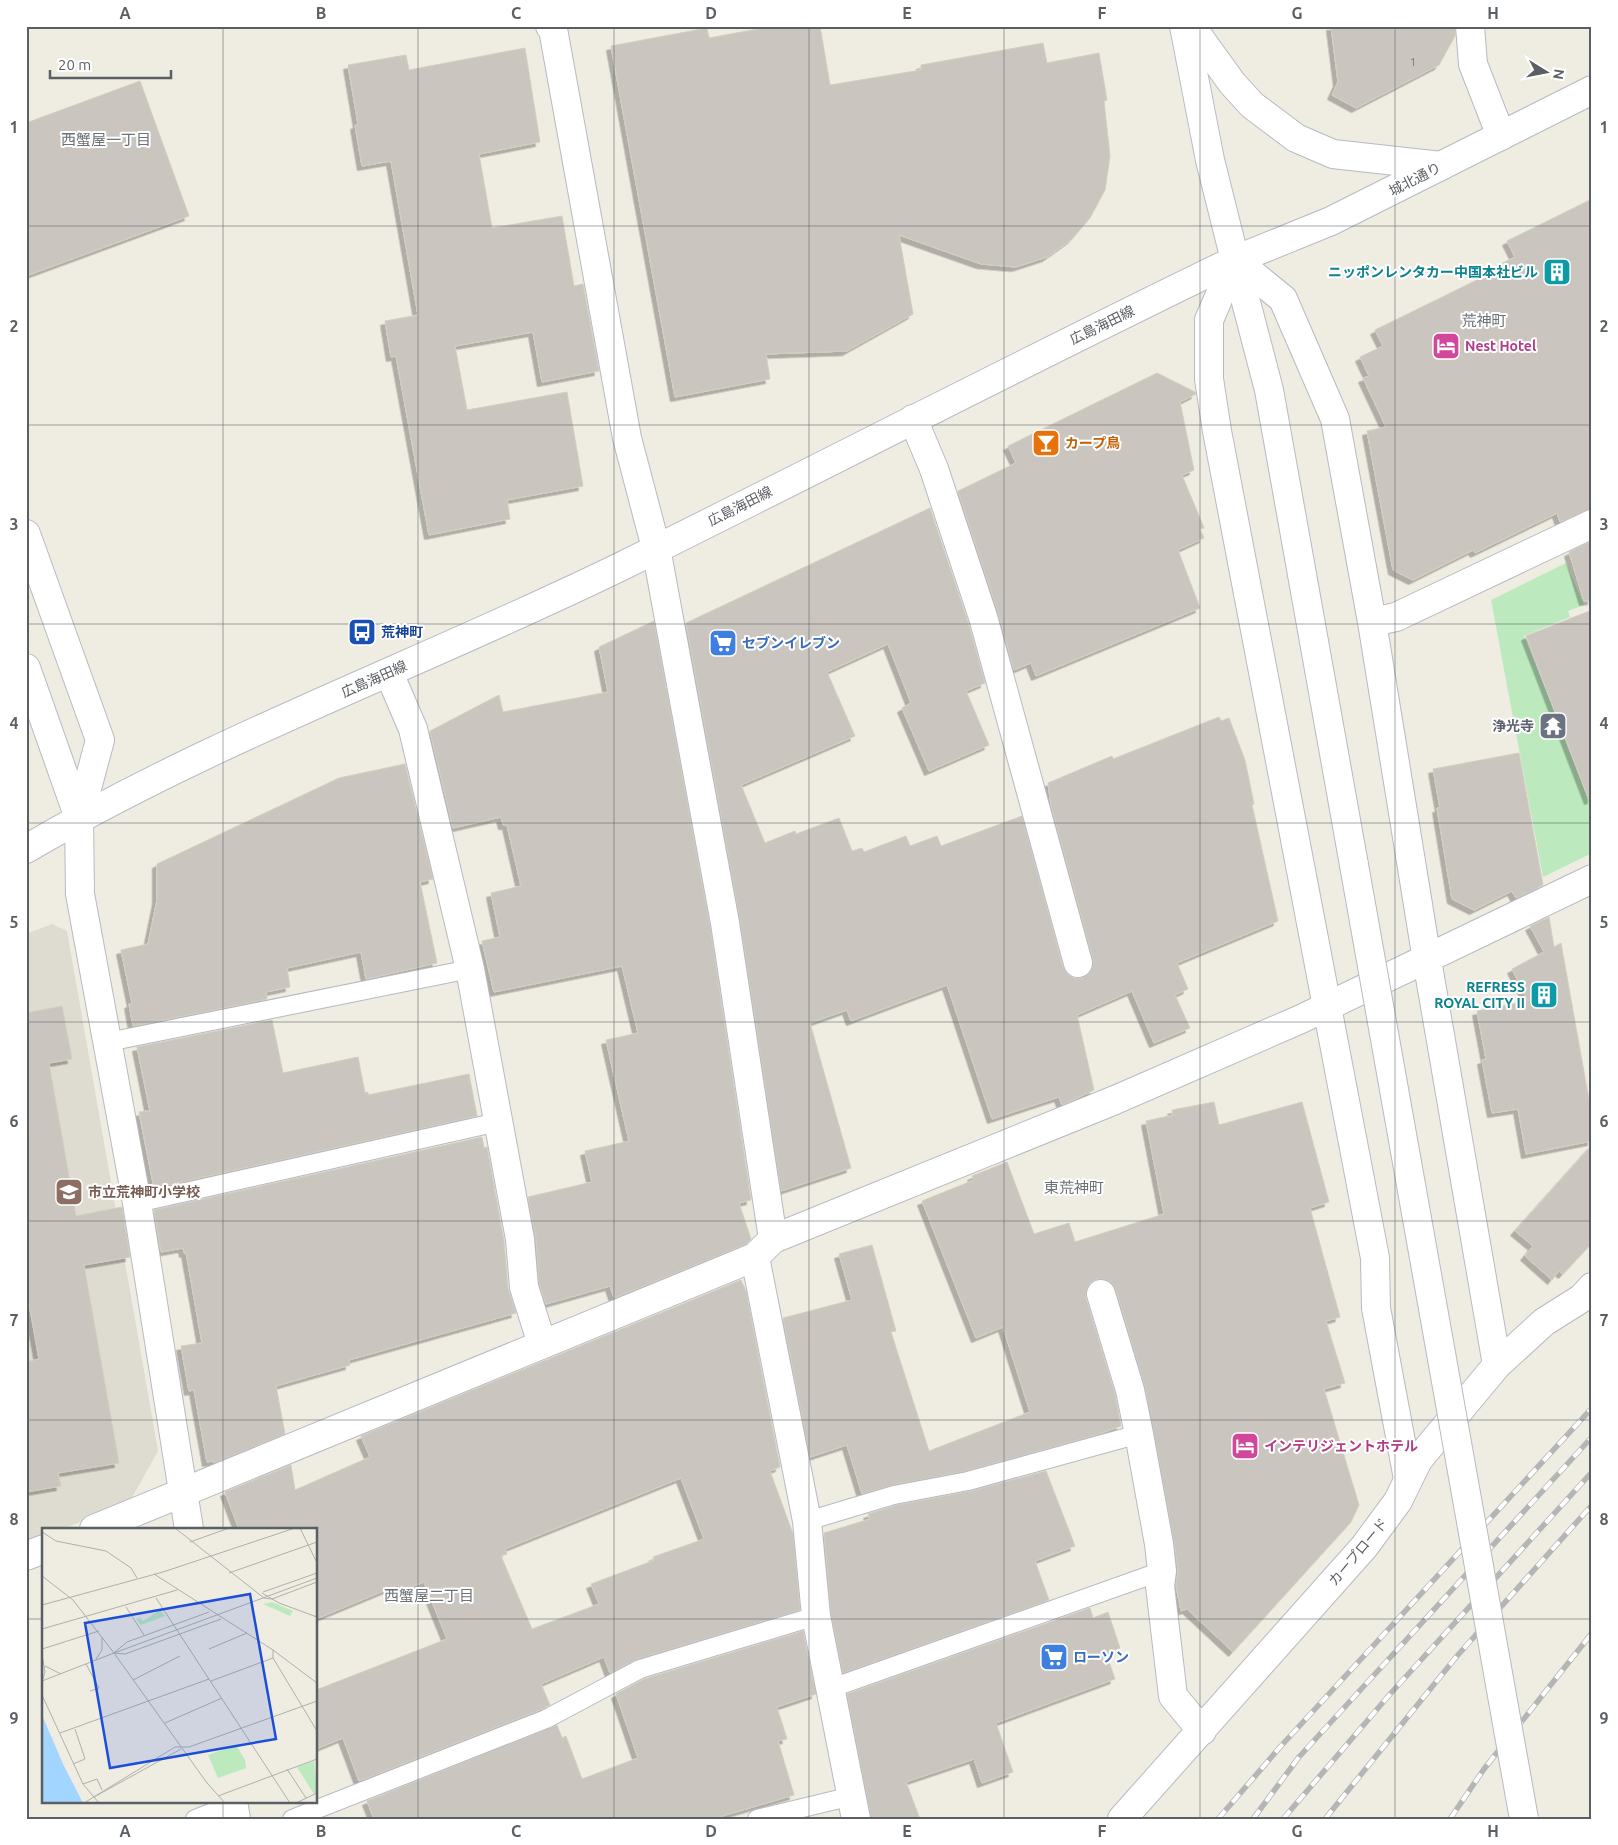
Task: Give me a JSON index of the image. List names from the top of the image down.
{
  "streets": {
    "street": ["城北通り", "広島海田線", "カープロード"]
  },
  "crossings": [
    ["城北通り", "広島海田線"]
  ],
  "districts": [
    "西蟹屋一丁目",
    "荒神町",
    "東荒神町",
    "西蟹屋二丁目"
  ],
  "places": {
    "building": ["ニッポンレンタカー中国本社ビル", "REFRESS ROYAL CITY II"],
    "hotel": ["Nest Hotel", "インテリジェントホテル"],
    "bar": ["カープ鳥"],
    "bus stop": ["荒神町"],
    "supermarket": ["セブンイレブン", "ローソン"],
    "temple": ["浄光寺"],
    "school or university": ["市立荒神町小学校"]
  },
  "house_numbers": ["1"],
  "scale_bar": "20 m",
  "north": "right",
  "grid": {
    "columns": [
      "A",
      "B",
      "C",
      "D",
      "E",
      "F",
      "G",
      "H"
    ],
    "rows": [
      "1",
      "2",
      "3",
      "4",
      "5",
      "6",
      "7",
      "8",
      "9"
    ]
  }
}
